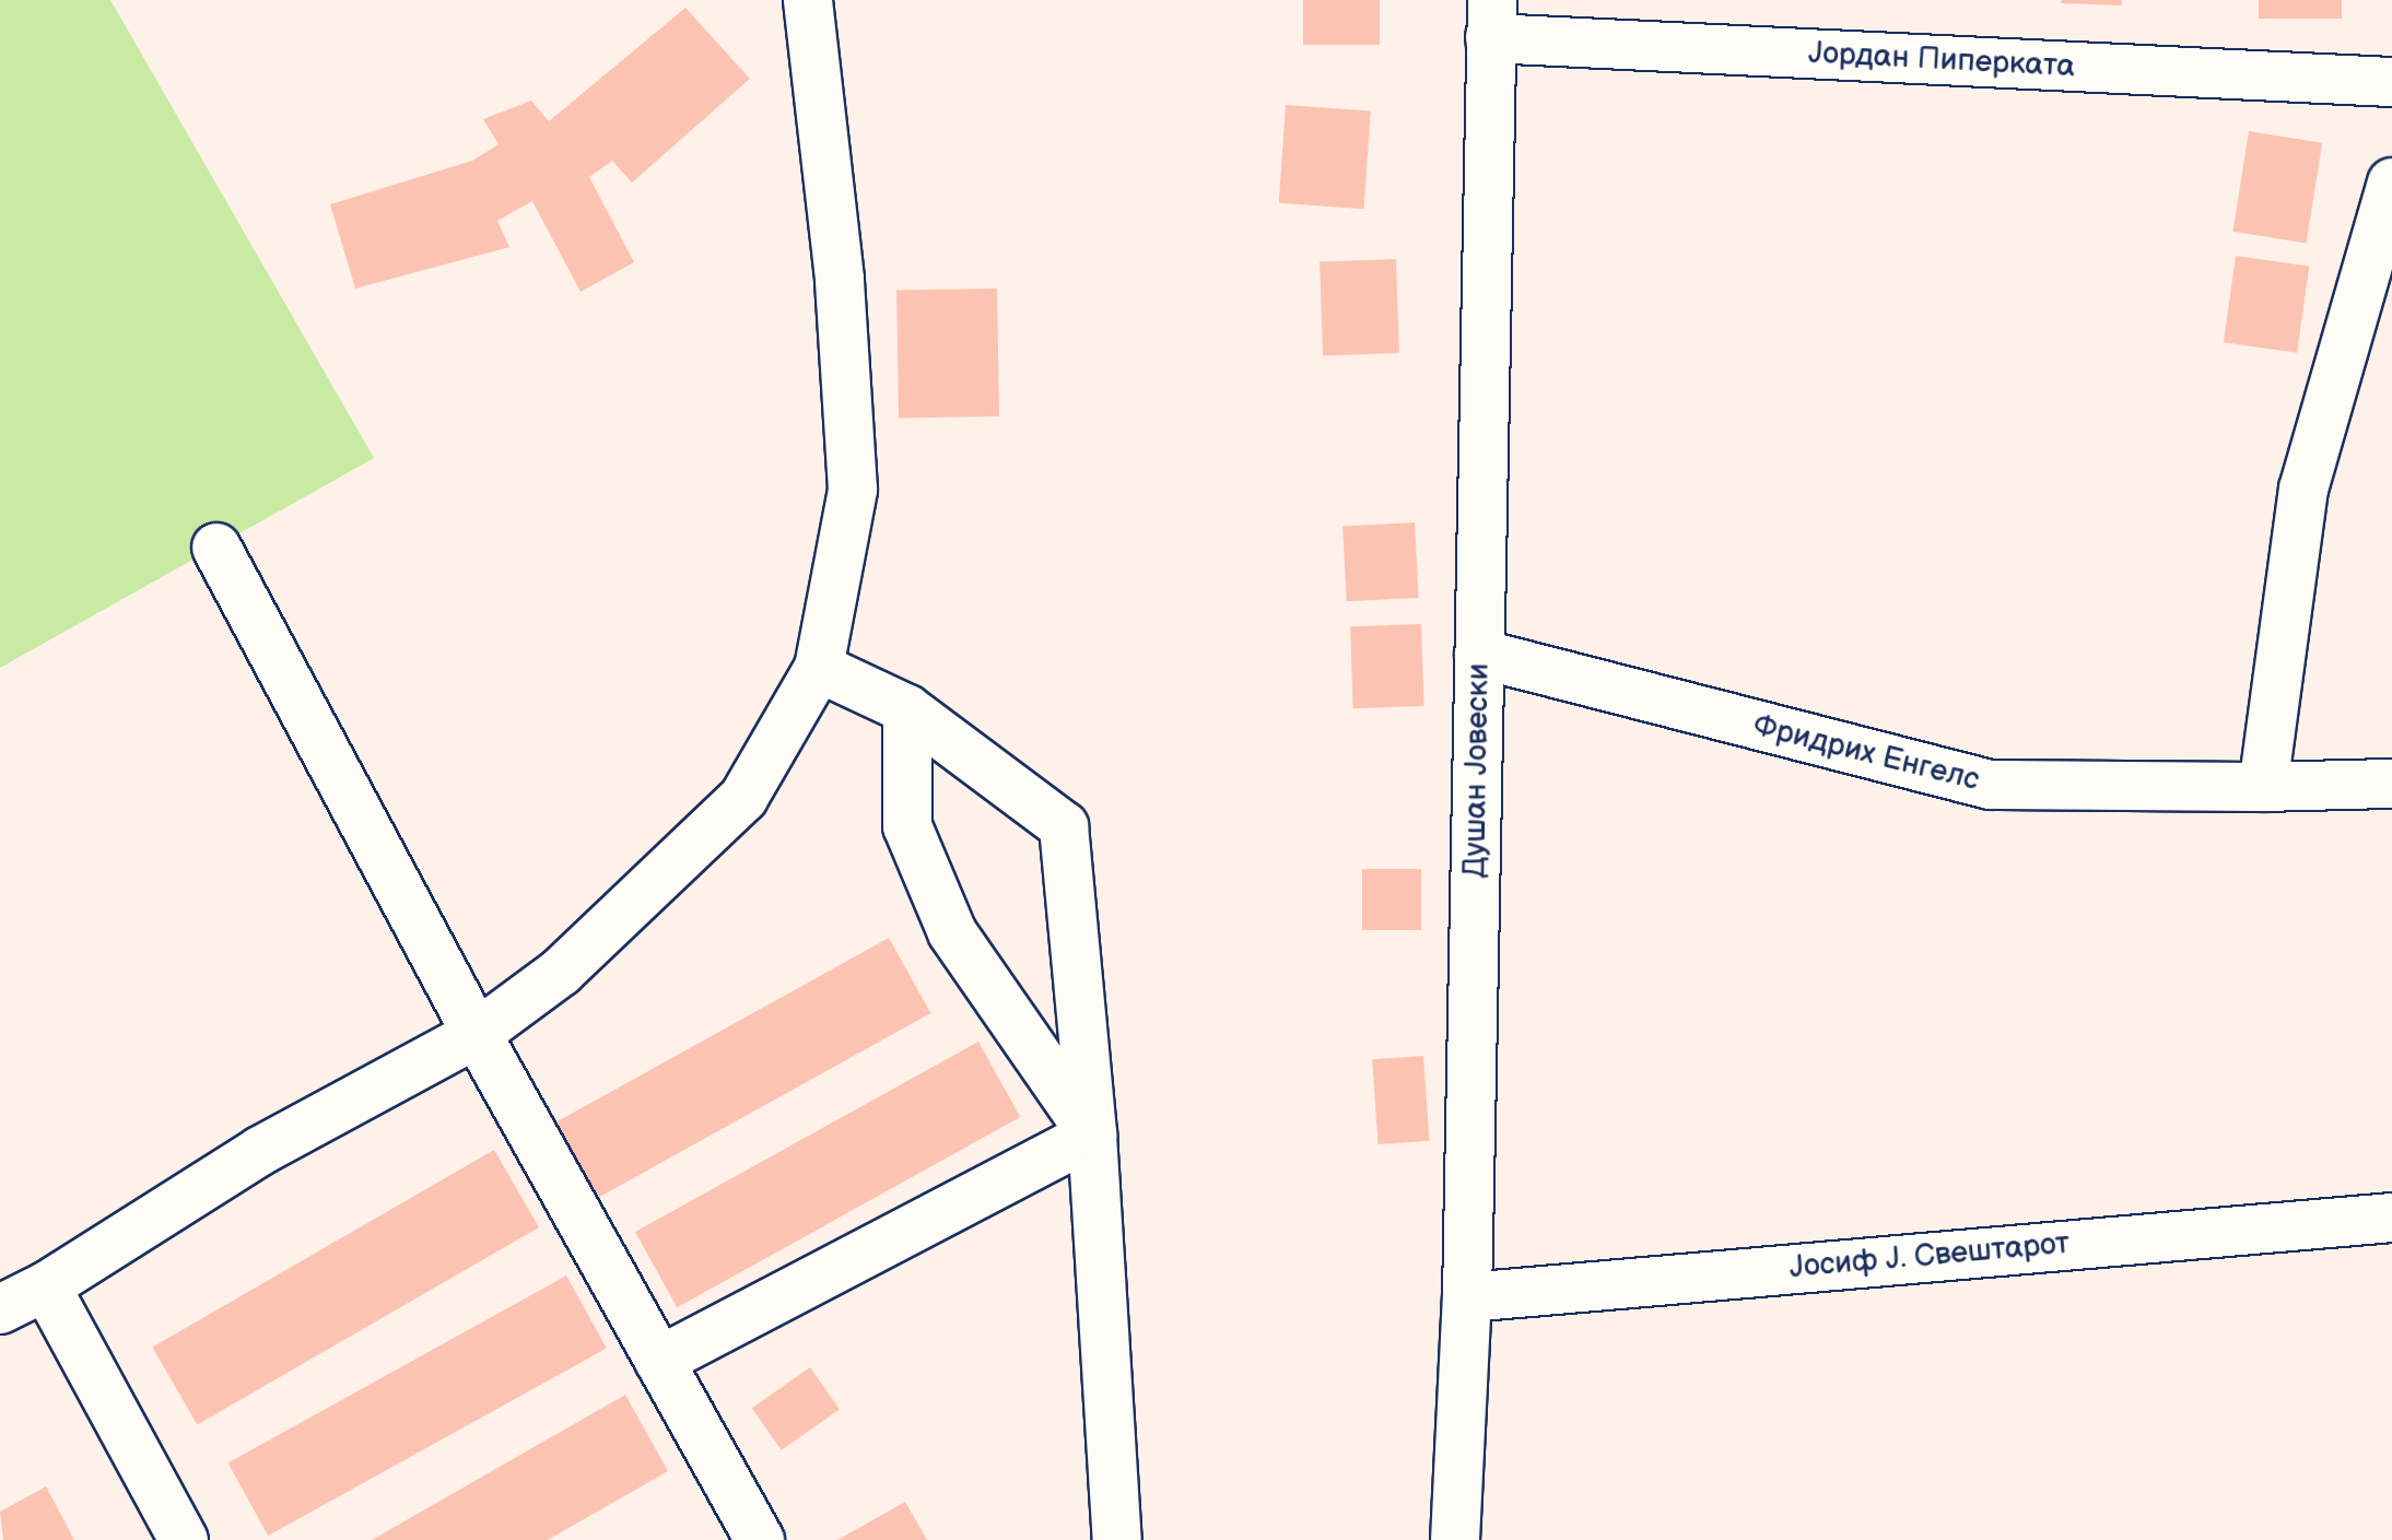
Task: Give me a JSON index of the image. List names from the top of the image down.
{
  "streets": {
    "street": [
      "Јордан Пиперката",
      "Фридрих Енгелс",
      "Душан Јовески",
      "Јосиф Ј. Свештарот"
    ]
  },
  "crossings": [
    ["Јордан Пиперката", "Душан Јовески"],
    ["Фридрих Енгелс", "Душан Јовески"],
    ["Душан Јовески", "Јосиф Ј. Свештарот"]
  ]
}
